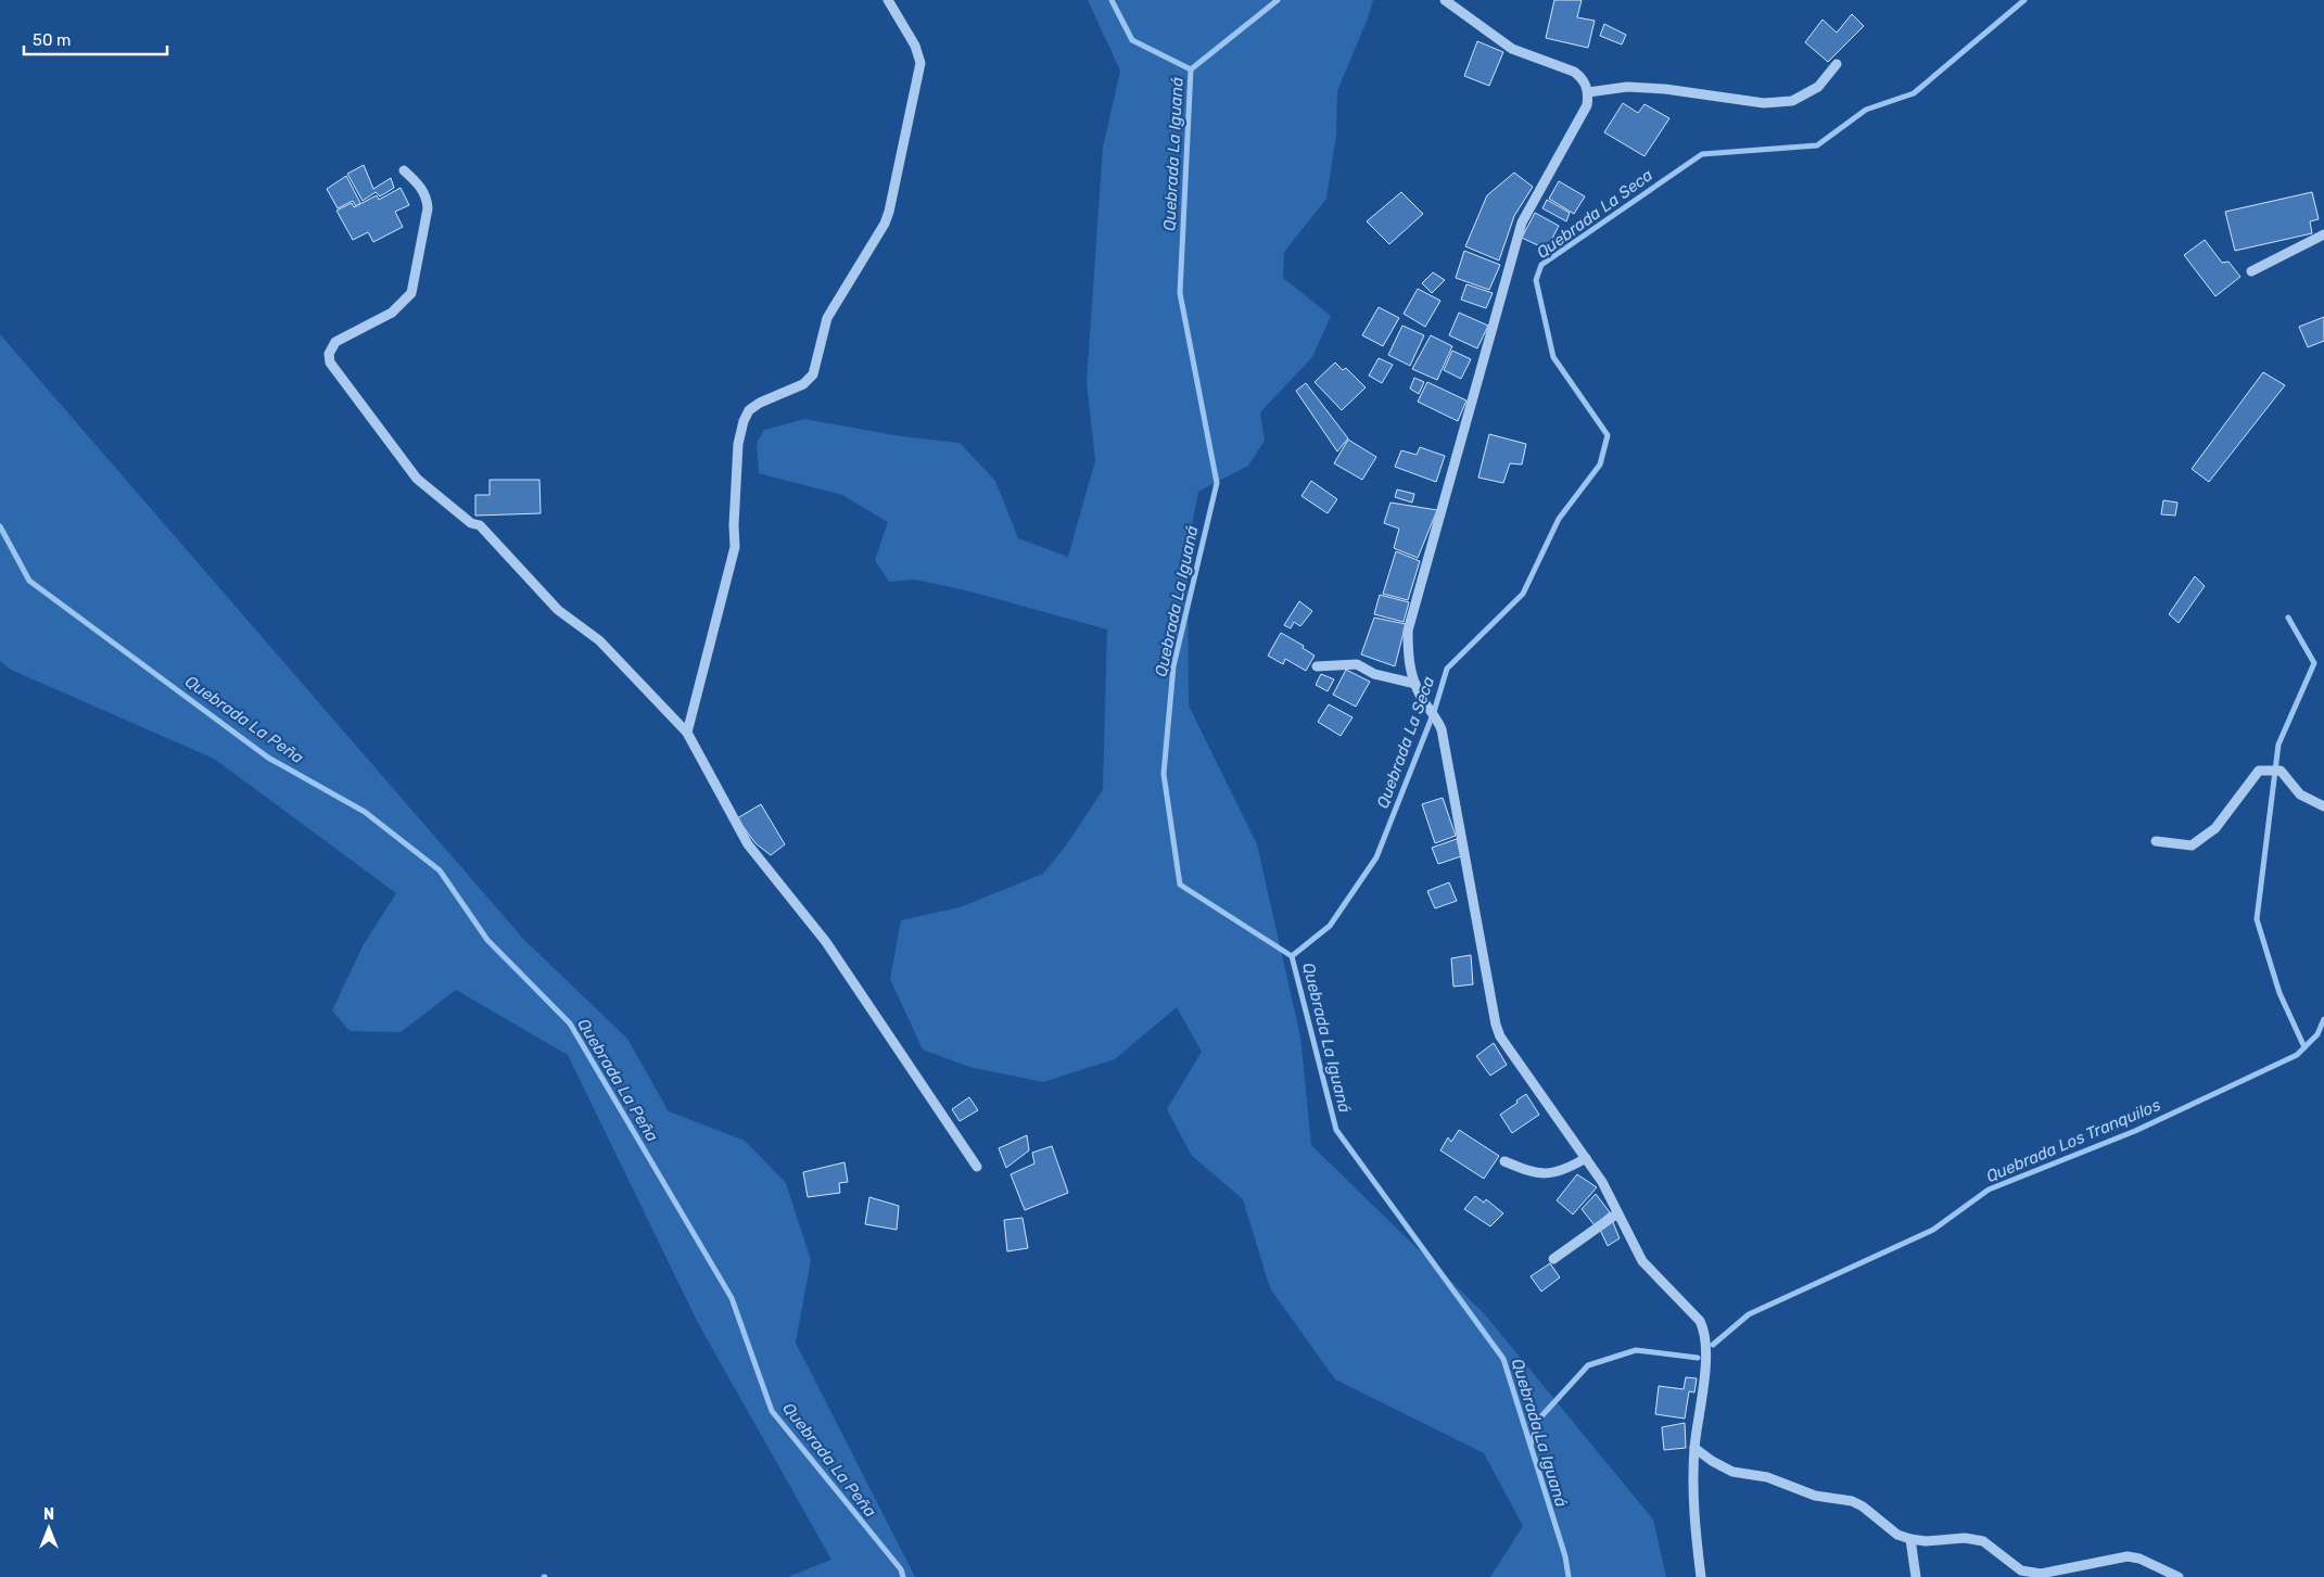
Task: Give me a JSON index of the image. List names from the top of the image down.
{
  "water": [
    "Quebrada La Iguaná",
    "Quebrada La Seca",
    "Quebrada La Peña",
    "Quebrada Los Tranquilos"
  ],
  "scale_bar": "50 m",
  "north": "top"
}
